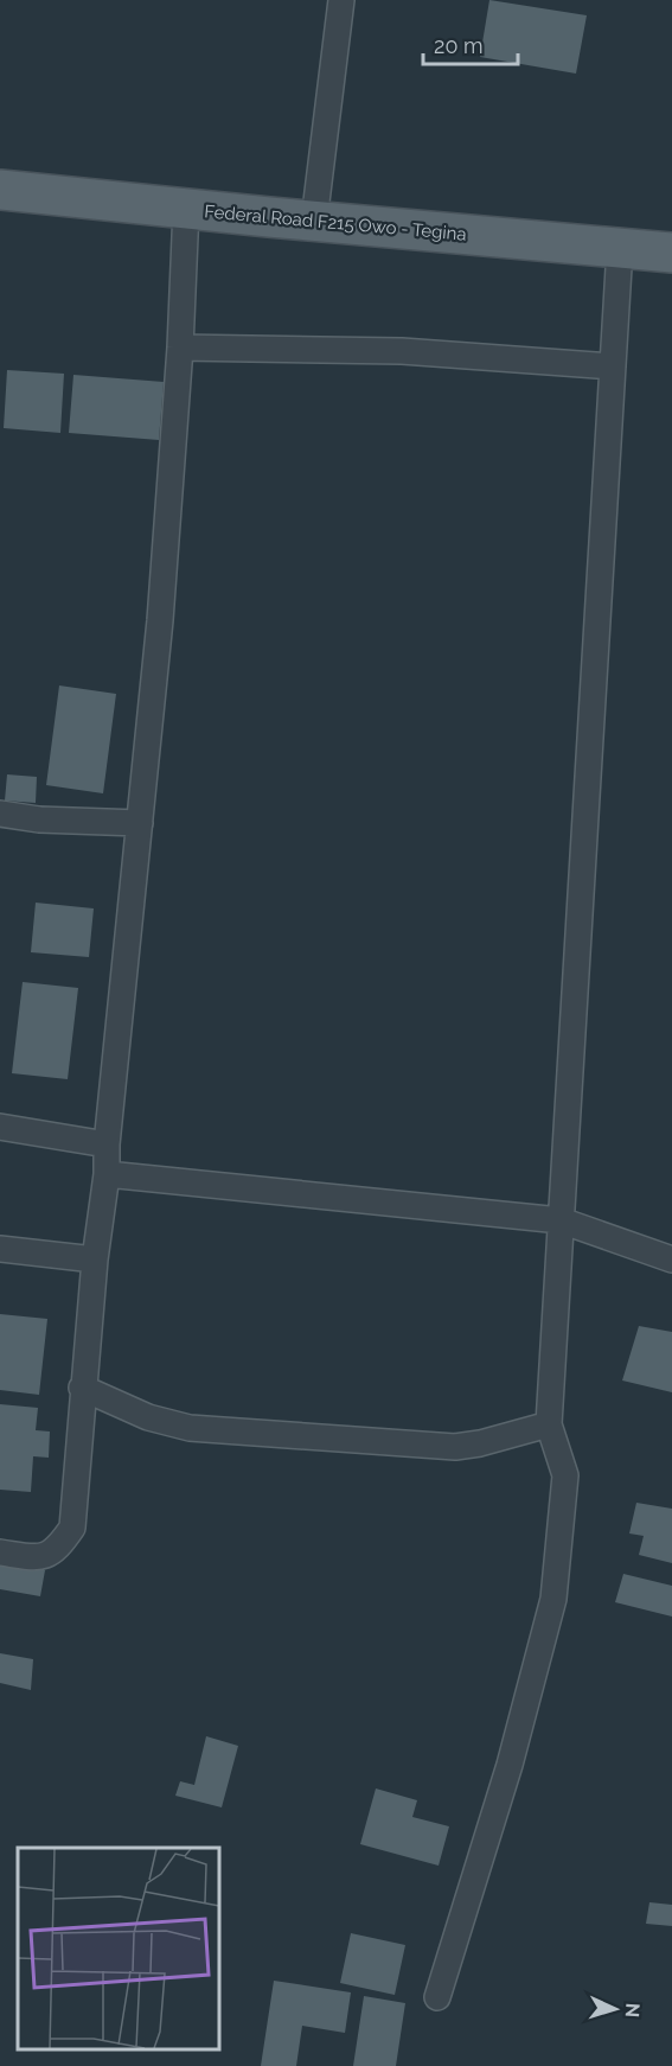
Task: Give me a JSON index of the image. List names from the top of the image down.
{
  "streets": {
    "main road": ["Federal Road F215 Owo - Tegina"]
  },
  "scale_bar": "20 m",
  "north": "right"
}
